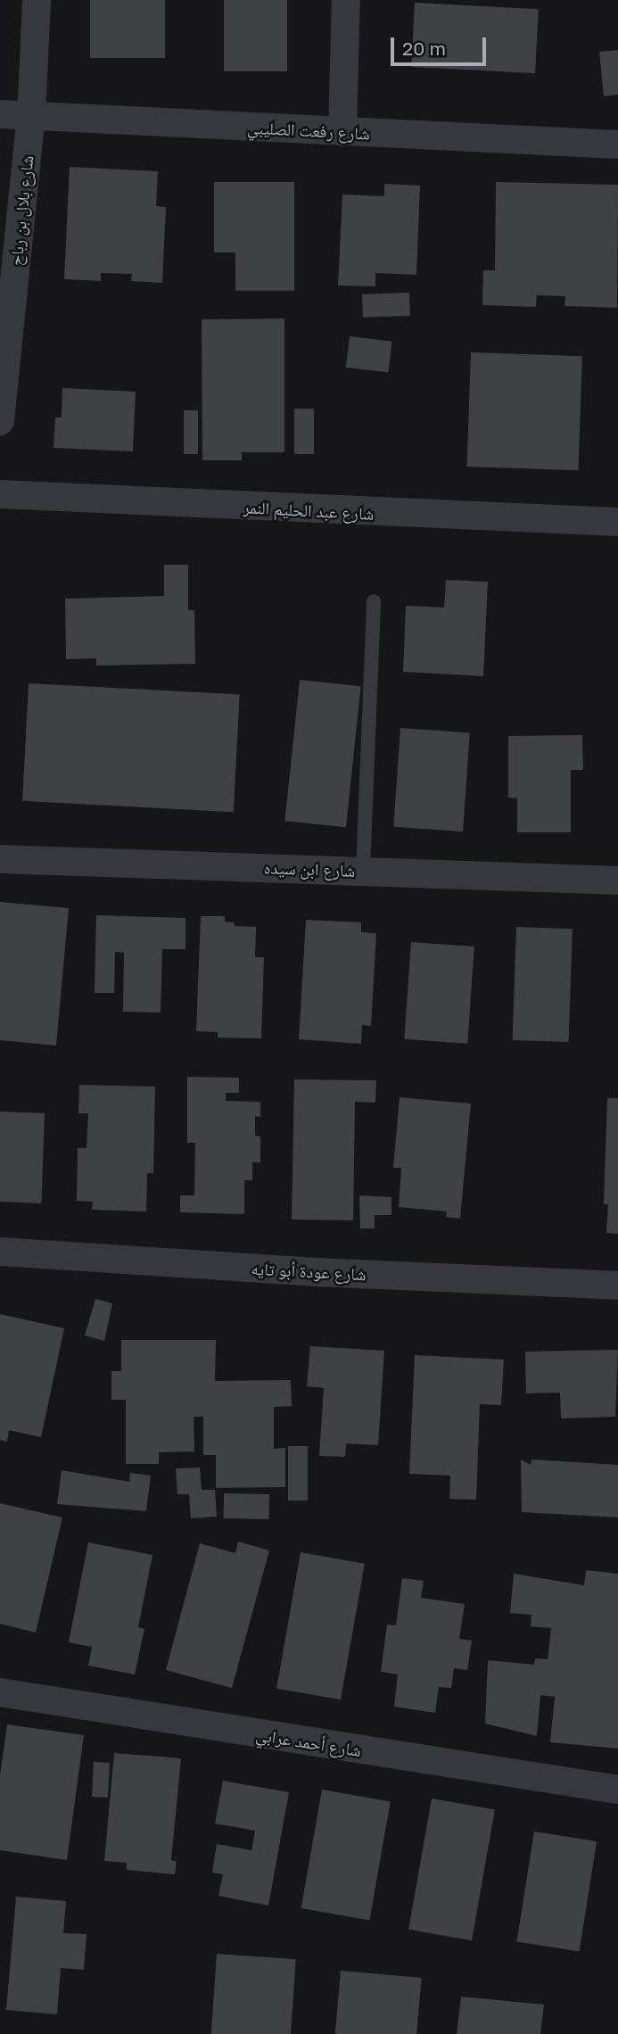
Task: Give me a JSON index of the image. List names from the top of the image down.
{
  "streets": {
    "street": [
      "شارع رفعت الصليبي",
      "شارع بلال بن رباح",
      "شارع عبد الحليم النمر",
      "شارع ابن سيده",
      "شارع عودة أبو تايه",
      "شارع أحمد عرابي"
    ]
  },
  "crossings": [
    ["شارع رفعت الصليبي", "شارع بلال بن رباح"]
  ],
  "scale_bar": "20 m"
}
